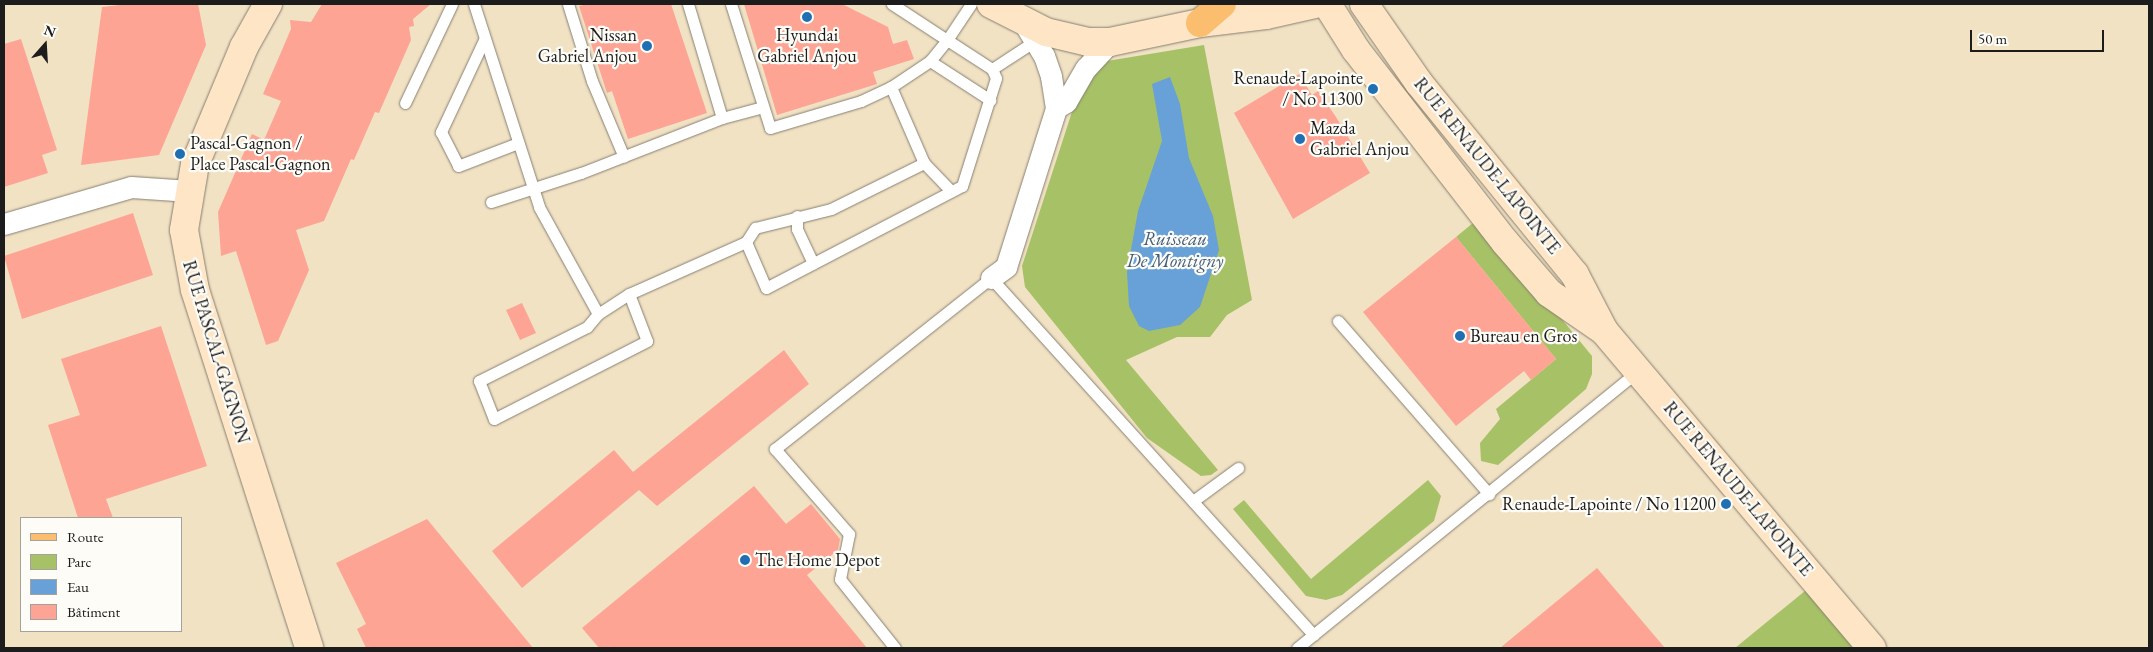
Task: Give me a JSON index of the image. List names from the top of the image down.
{
  "streets": {
    "street": ["RUE RENAUDE-LAPOINTE", "RUE PASCAL-GAGNON"]
  },
  "water": ["Ruisseau De Montigny"],
  "places": [
    "Hyundai Gabriel Anjou",
    "Nissan Gabriel Anjou",
    "Renaude-Lapointe / No 11300",
    "Mazda Gabriel Anjou",
    "Pascal-Gagnon / Place Pascal-Gagnon",
    "Bureau en Gros",
    "Renaude-Lapointe / No 11200",
    "The Home Depot"
  ],
  "legend": [
    "Route",
    "Parc",
    "Eau",
    "Bâtiment"
  ],
  "scale_bar": "50 m",
  "north": "top"
}
